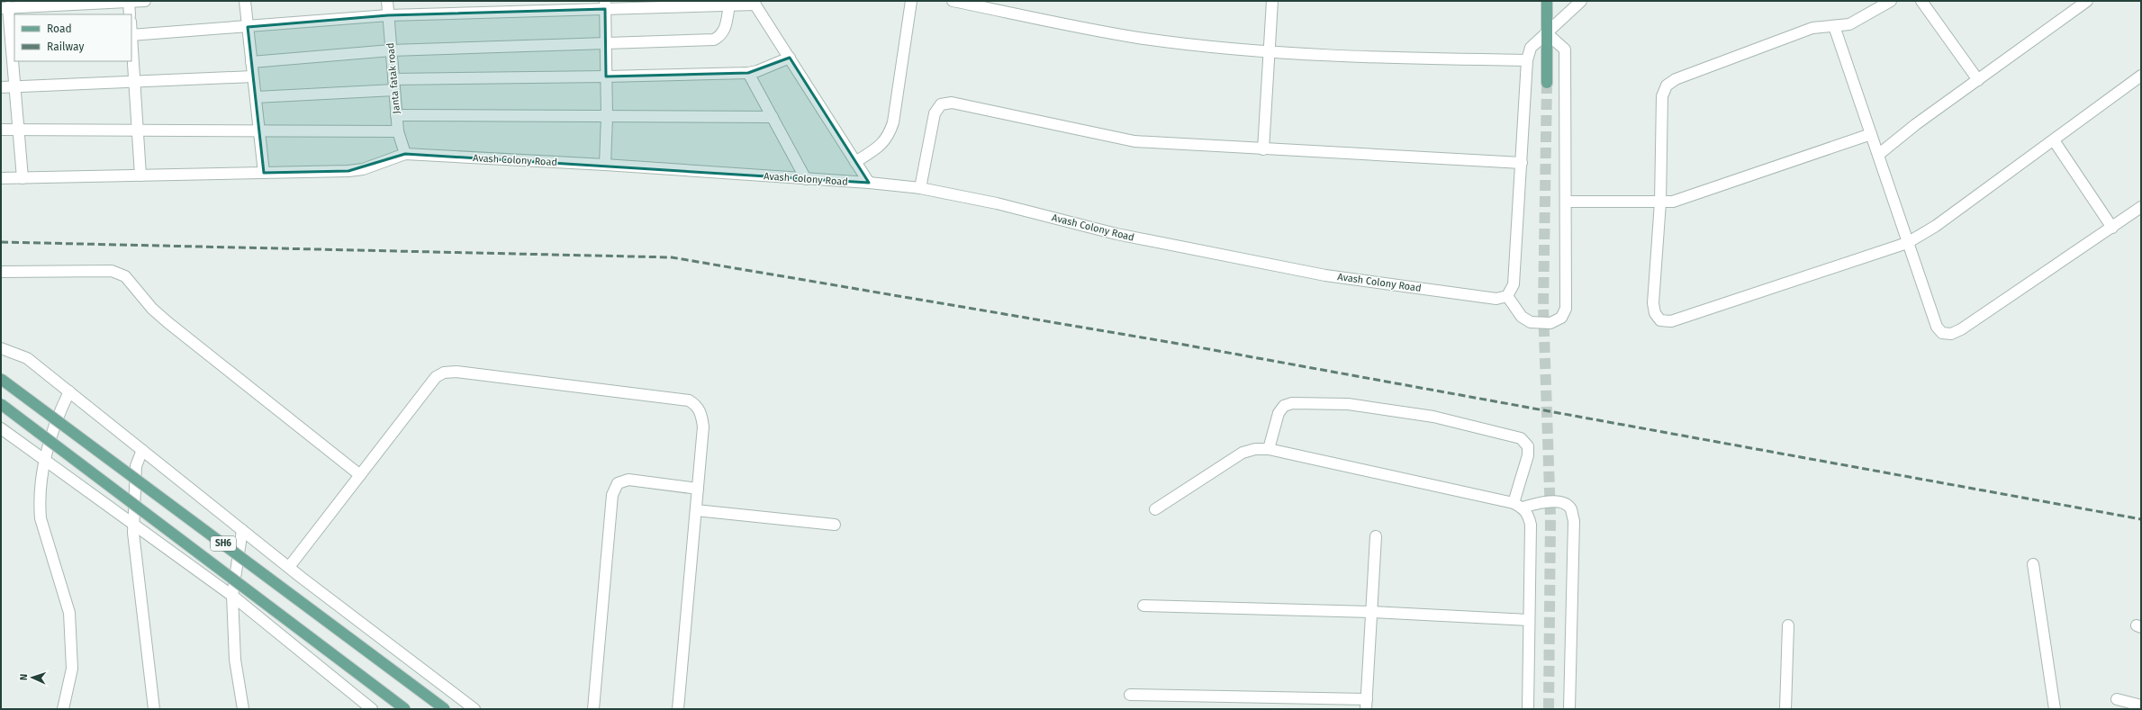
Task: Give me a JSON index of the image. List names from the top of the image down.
{
  "streets": {
    "main road": ["SH6"],
    "street": ["Janta fatak road", "Avash Colony Road"]
  },
  "crossings": [
    ["Janta fatak road", "Avash Colony Road"]
  ],
  "legend": ["Road", "Railway"],
  "north": "left"
}
